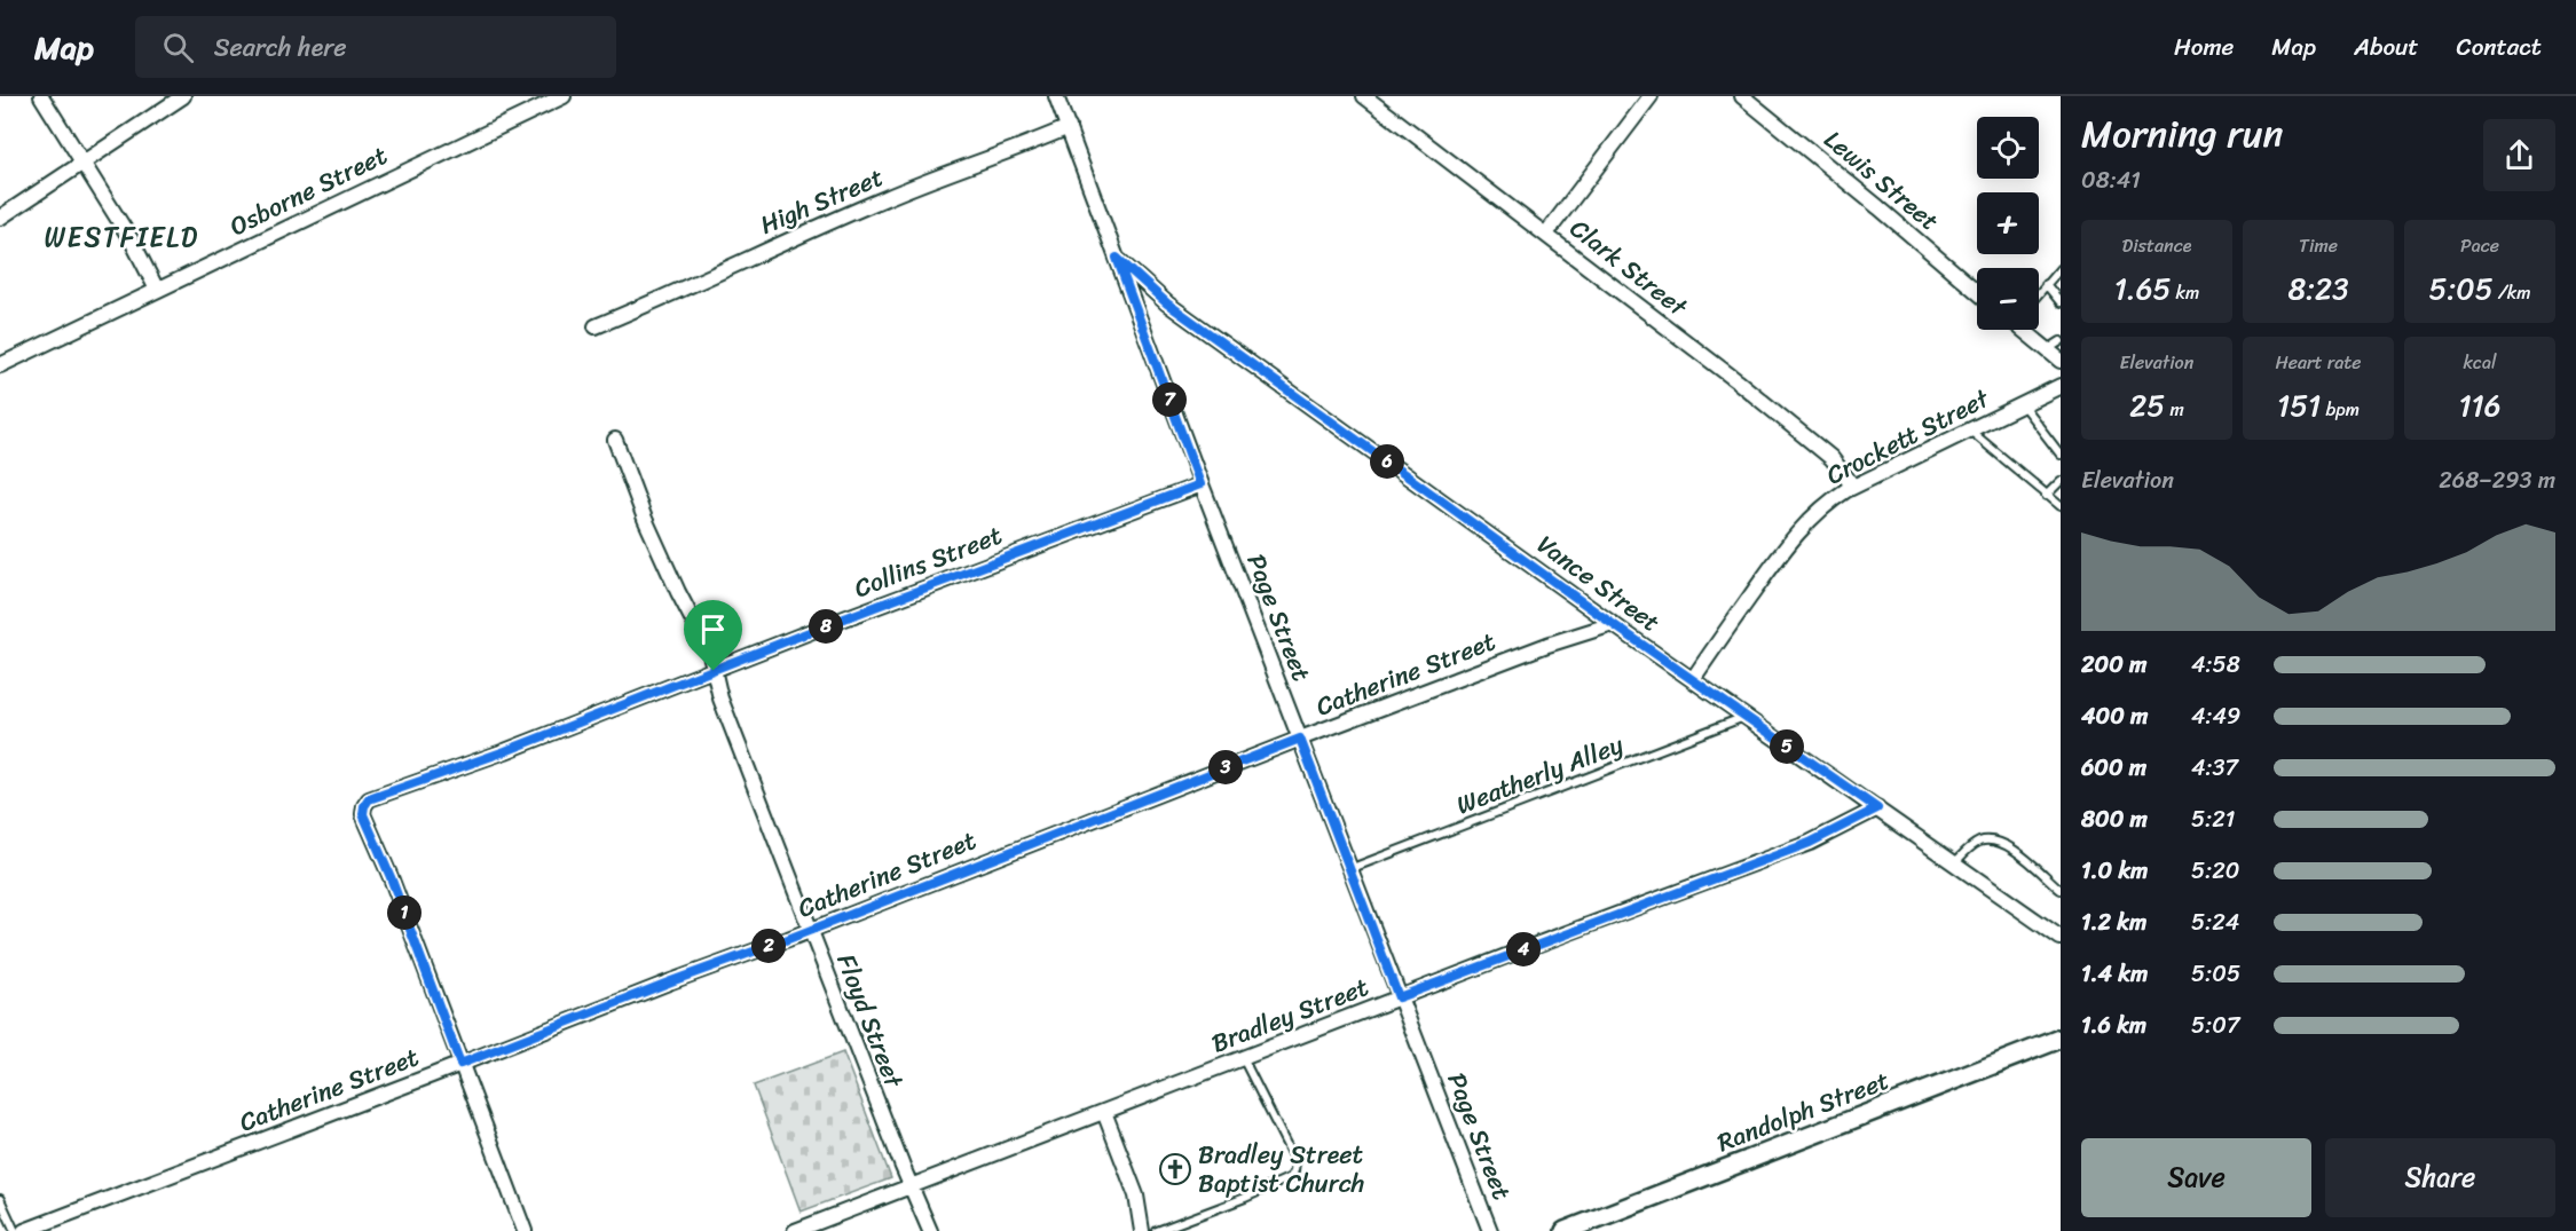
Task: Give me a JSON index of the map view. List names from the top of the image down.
{
  "streets": {
    "street": [
      "Lewis Street",
      "Osborne Street",
      "High Street",
      "Clark Street",
      "Crockett Street",
      "Collins Street",
      "Vance Street",
      "Page Street",
      "Catherine Street",
      "Bradley Street",
      "Floyd Street",
      "Randolph Street"
    ],
    "lane": ["Weatherly Alley"]
  },
  "crossings": [
    ["High Street", "Page Street"],
    ["Clark Street", "Crockett Street"],
    ["Crockett Street", "Vance Street"],
    ["Collins Street", "Page Street"],
    ["Collins Street", "Catherine Street"],
    ["Collins Street", "Floyd Street"],
    ["Vance Street", "Page Street"],
    ["Vance Street", "Catherine Street"],
    ["Vance Street", "Weatherly Alley"],
    ["Vance Street", "Bradley Street"],
    ["Page Street", "Catherine Street"],
    ["Page Street", "Weatherly Alley"],
    ["Page Street", "Bradley Street"],
    ["Catherine Street", "Floyd Street"],
    ["Bradley Street", "Floyd Street"]
  ],
  "districts": ["WESTFIELD"],
  "places": {
    "church": ["Bradley Street Baptist Church"]
  },
  "page": {
    "header": "Map",
    "search": "Search here",
    "nav": [
      "Home",
      "Map",
      "About",
      "Contact"
    ],
    "heading": ["Morning run", "08:41"],
    "map_buttons": ["+", "−"],
    "stats": [
      ["Distance", "1.65 km"],
      ["Time", "8:23"],
      ["Pace", "5:05 /km"],
      ["Elevation", "25 m"],
      ["Heart rate", "151 bpm"],
      ["kcal", "116"]
    ],
    "pins": [
      "7",
      "6",
      "8",
      "5",
      "3",
      "1",
      "2",
      "4"
    ],
    "chart": ["Elevation", "268–293 m"],
    "list": [
      {
        "name": "200 m",
        "note": "4:58"
      },
      {
        "name": "400 m",
        "note": "4:49"
      },
      {
        "name": "600 m",
        "note": "4:37"
      },
      {
        "name": "800 m",
        "note": "5:21"
      },
      {
        "name": "1.0 km",
        "note": "5:20"
      },
      {
        "name": "1.2 km",
        "note": "5:24"
      },
      {
        "name": "1.4 km",
        "note": "5:05"
      },
      {
        "name": "1.6 km",
        "note": "5:07"
      }
    ],
    "buttons": ["Save", "Share"]
  }
}
